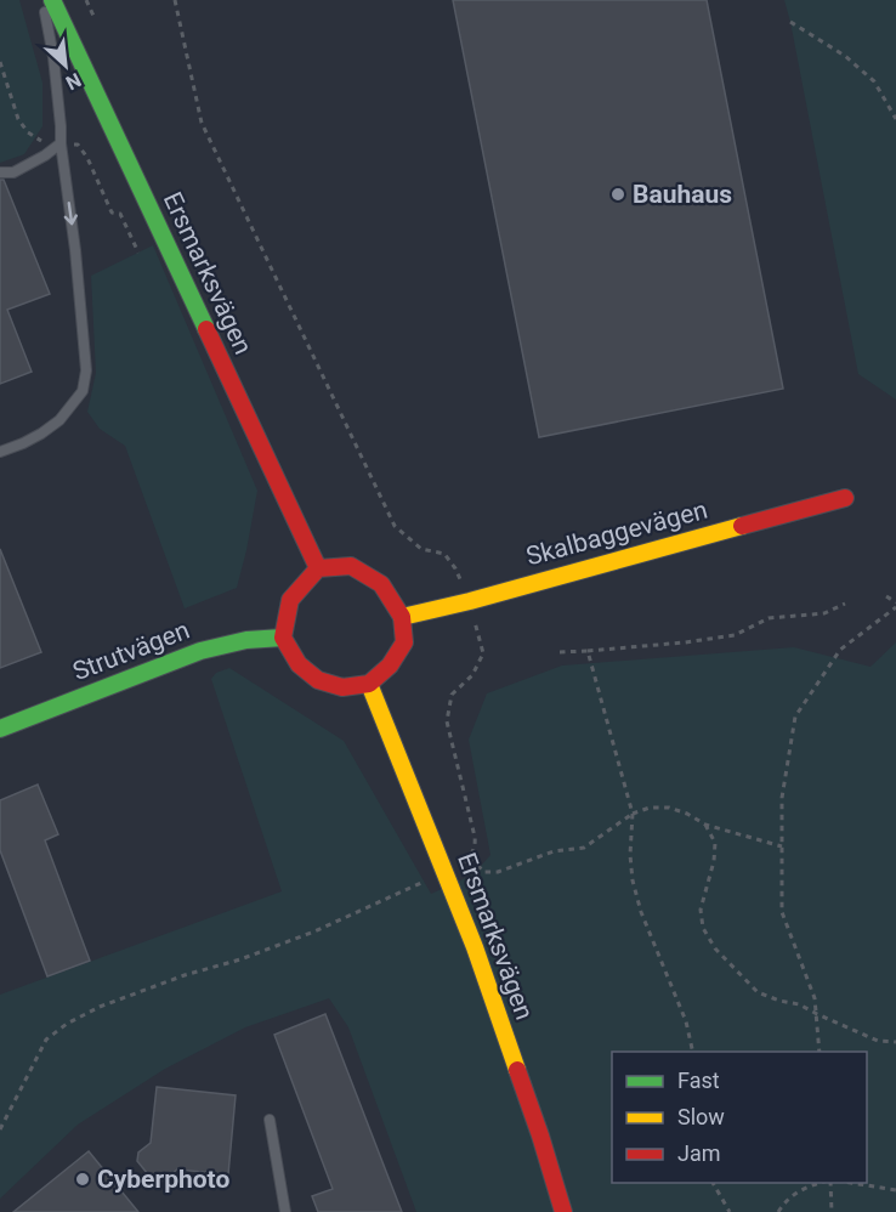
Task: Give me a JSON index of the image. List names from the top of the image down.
{
  "streets": {
    "main road": ["Ersmarksvägen", "Skalbaggevägen", "Strutvägen"]
  },
  "crossings": [
    ["Ersmarksvägen", "Skalbaggevägen"],
    ["Ersmarksvägen", "Strutvägen"],
    ["Skalbaggevägen", "Strutvägen"]
  ],
  "places": ["Bauhaus", "Cyberphoto"],
  "legend": ["Fast", "Slow", "Jam"],
  "north": "bottom right"
}
